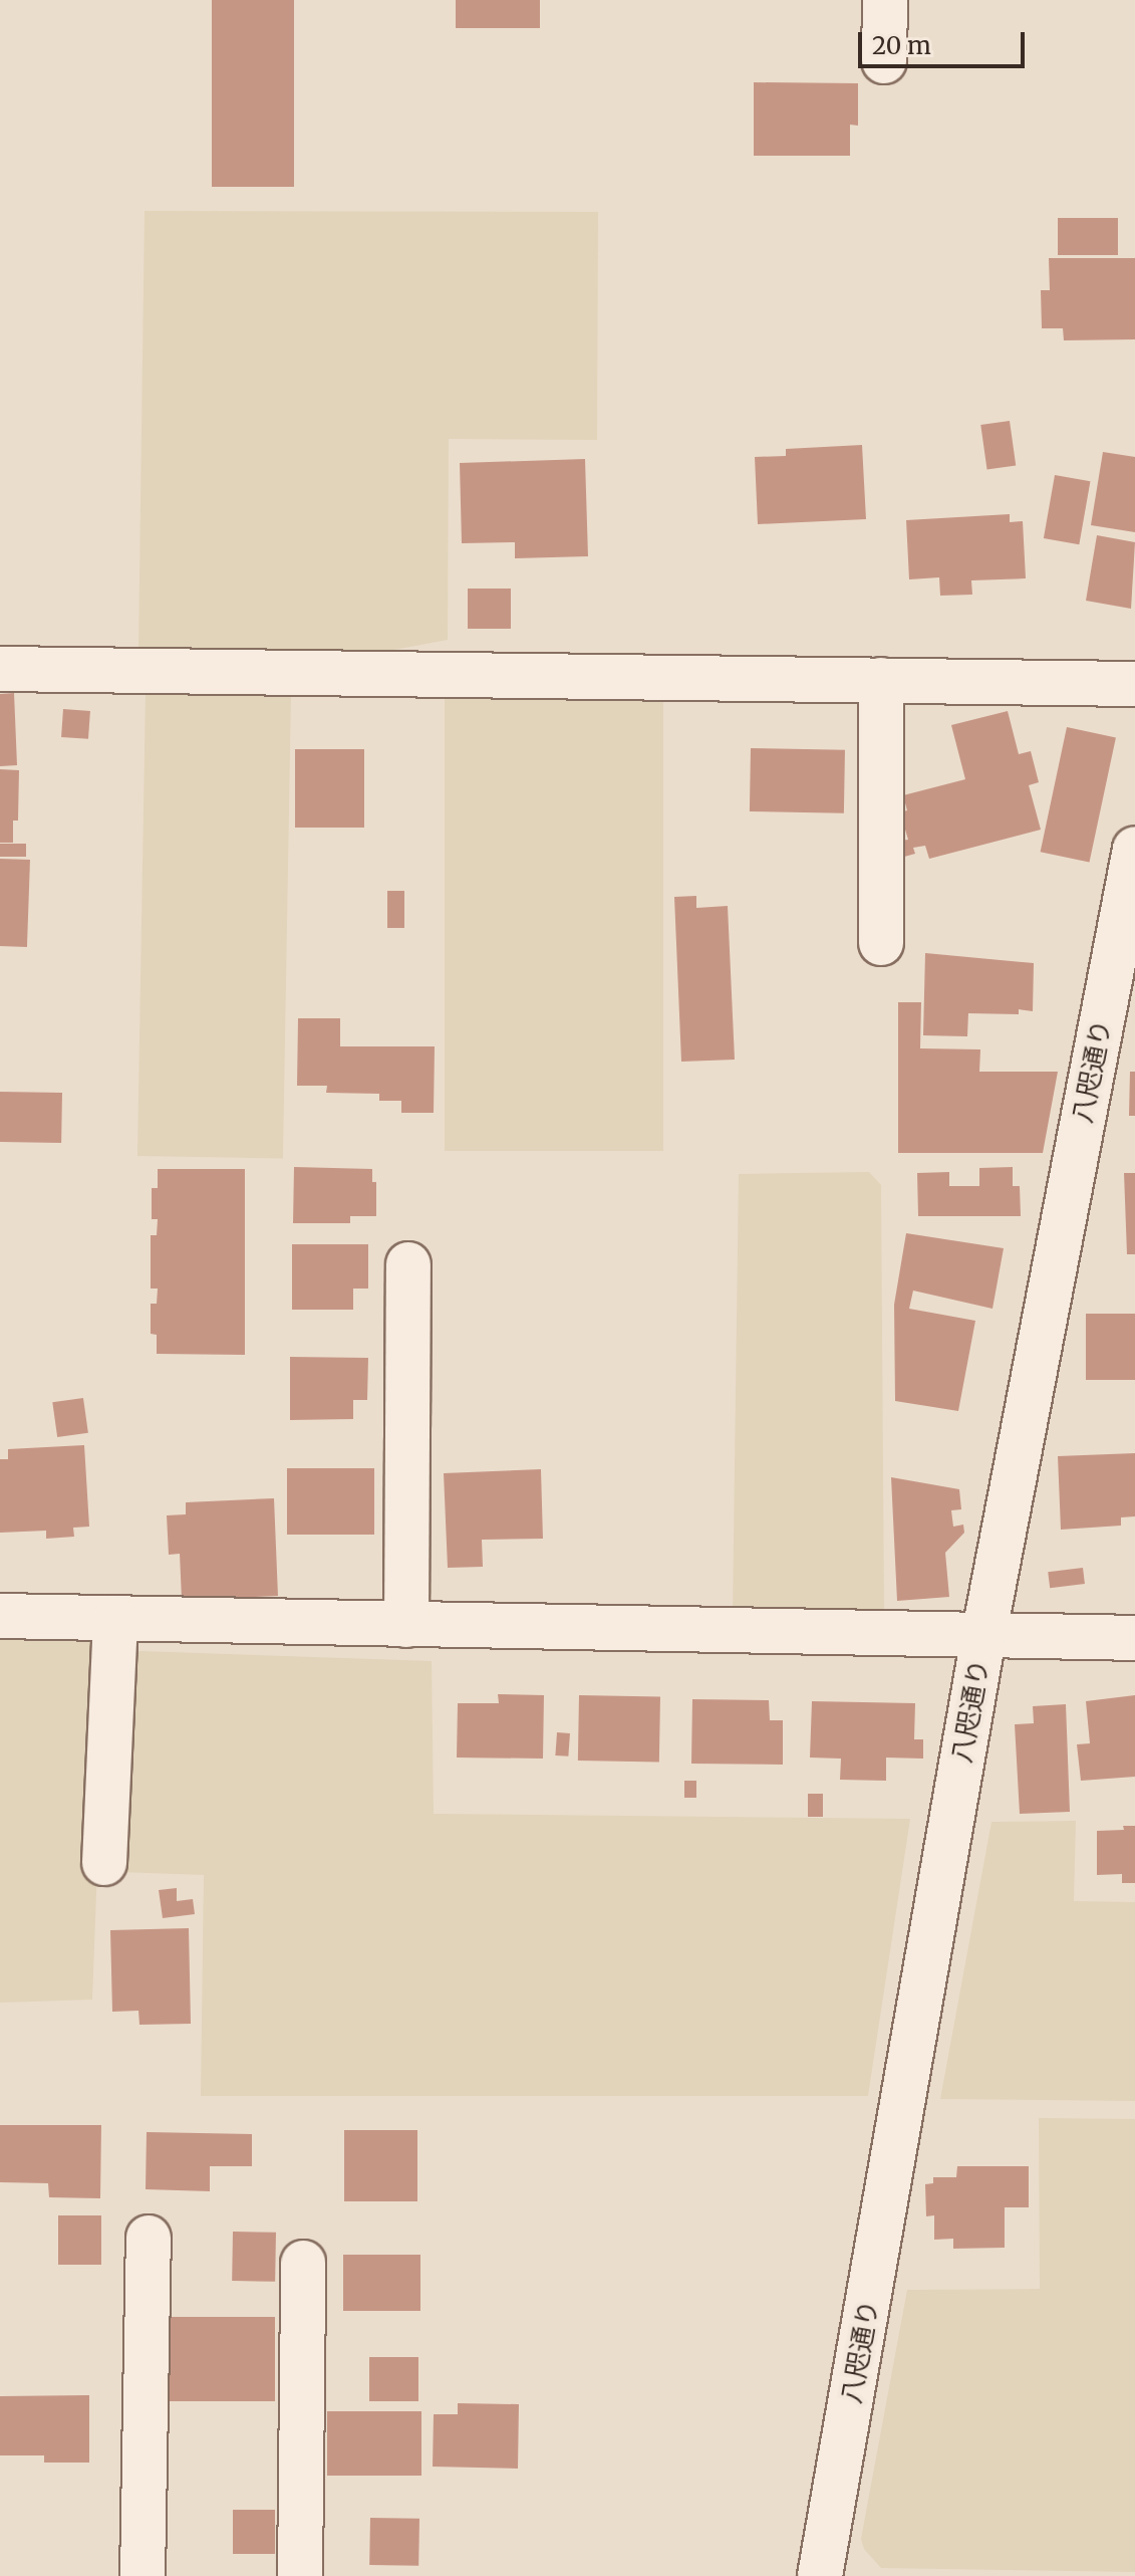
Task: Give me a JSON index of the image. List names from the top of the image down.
{
  "streets": {
    "street": ["八咫通り"]
  },
  "scale_bar": "20 m"
}
